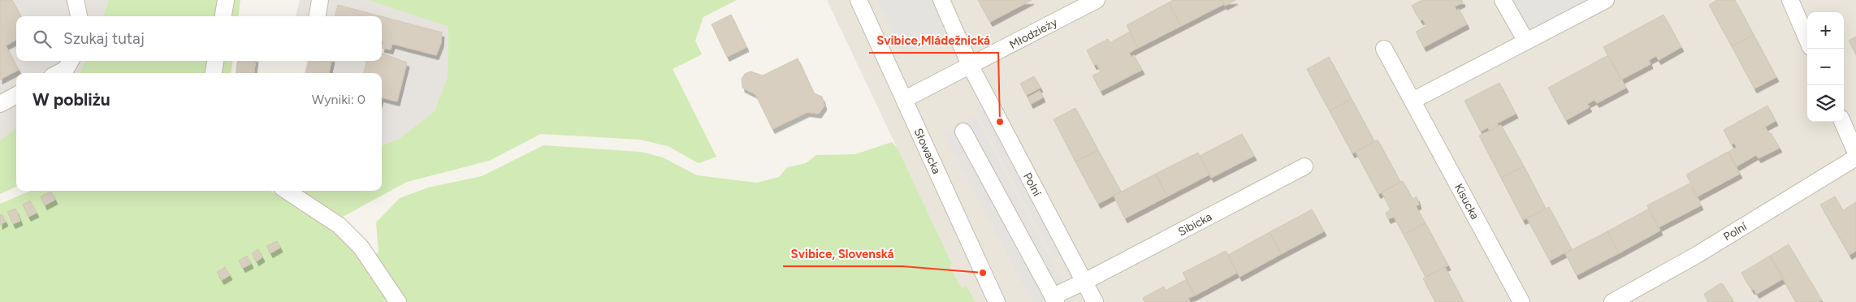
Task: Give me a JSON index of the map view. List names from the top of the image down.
{
  "streets": {
    "street": [
      "Młodzieży",
      "Słowacka",
      "Polní",
      "Kisucka",
      "Sibicka"
    ]
  },
  "crossings": [
    ["Młodzieży", "Słowacka"],
    ["Młodzieży", "Polní"],
    ["Polní", "Sibicka"]
  ],
  "places": ["Svibice,Mládežnická", "Svibice, Slovenská"],
  "page": {
    "map_buttons": ["+", "−"],
    "search": "Szukaj tutaj",
    "heading": ["W pobliżu", "Wyniki: 0"]
  }
}
